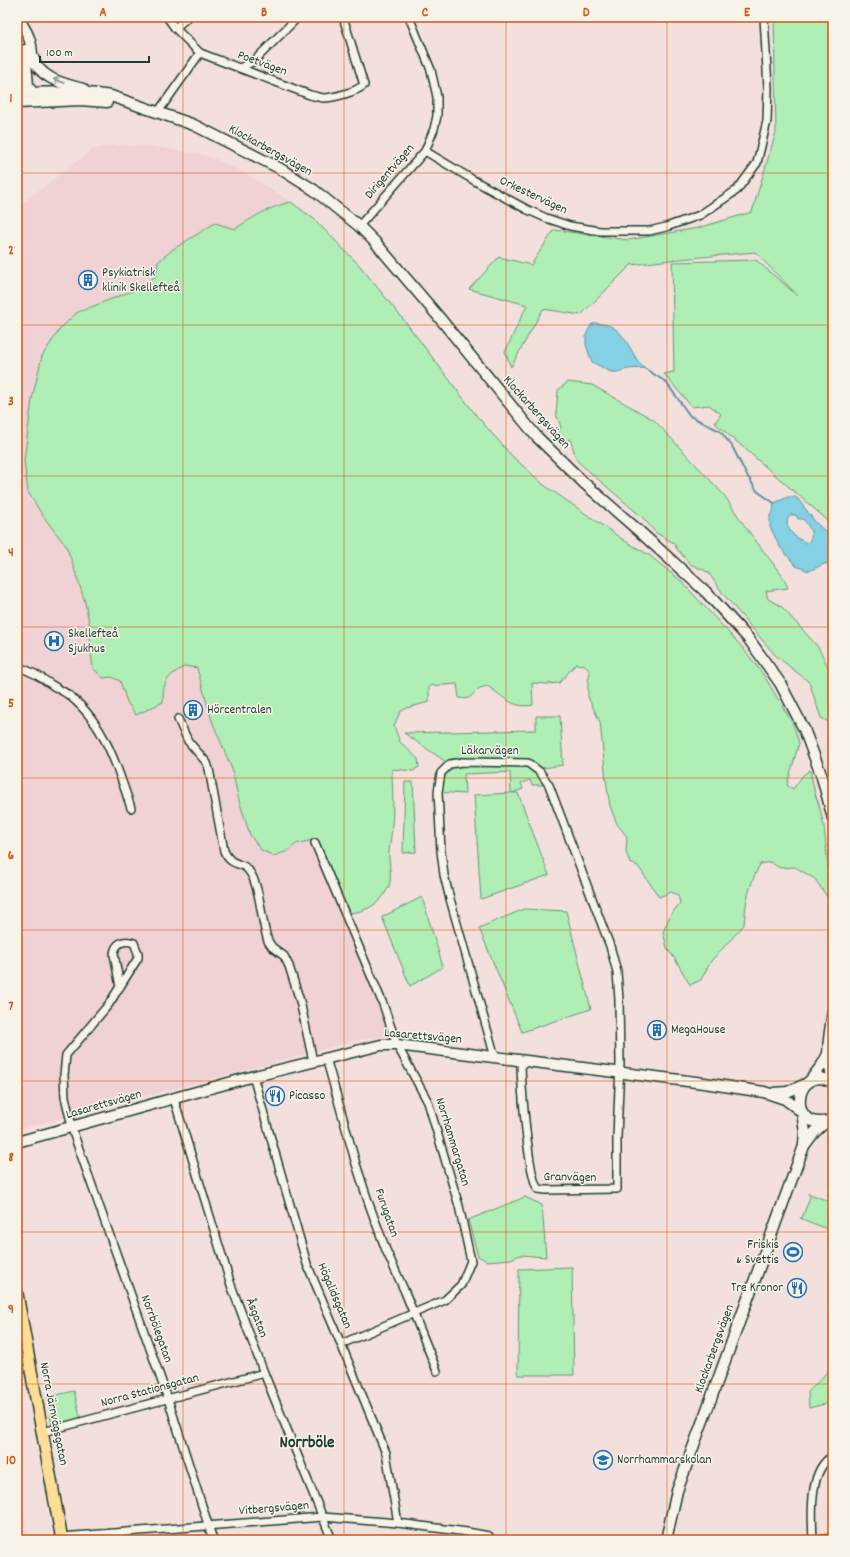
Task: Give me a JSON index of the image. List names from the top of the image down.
{
  "streets": {
    "main road": ["Klockarbergsvägen", "Lasarettsvägen", "Norra Järnvägsgatan"],
    "street": [
      "Poetvägen",
      "Dirigentvägen",
      "Orkestervägen",
      "Läkarvägen",
      "Norrhammargatan",
      "Granvägen",
      "Furugatan",
      "Högalidsgatan",
      "Åsgatan",
      "Norrbölegatan",
      "Norra Stationsgatan",
      "Vitbergsvägen"
    ]
  },
  "crossings": [
    ["Klockarbergsvägen", "Dirigentvägen"],
    ["Dirigentvägen", "Orkestervägen"],
    ["Läkarvägen", "Lasarettsvägen"],
    ["Läkarvägen", "Granvägen"],
    ["Lasarettsvägen", "Norrhammargatan"],
    ["Lasarettsvägen", "Granvägen"],
    ["Lasarettsvägen", "Furugatan"],
    ["Lasarettsvägen", "Högalidsgatan"],
    ["Lasarettsvägen", "Åsgatan"],
    ["Lasarettsvägen", "Norrbölegatan"],
    ["Norrhammargatan", "Furugatan"],
    ["Norrhammargatan", "Högalidsgatan"],
    ["Högalidsgatan", "Vitbergsvägen"],
    ["Åsgatan", "Norra Stationsgatan"],
    ["Åsgatan", "Vitbergsvägen"],
    ["Norrbölegatan", "Norra Stationsgatan"],
    ["Norrbölegatan", "Vitbergsvägen"],
    ["Norra Stationsgatan", "Norra Järnvägsgatan"],
    ["Norra Järnvägsgatan", "Vitbergsvägen"]
  ],
  "districts": ["Norrböle"],
  "places": {
    "building": ["Psykiatrisk klinik Skellefteå", "Hörcentralen", "MegaHouse"],
    "hospital": ["Skellefteå Sjukhus"],
    "restaurant": ["Picasso", "Tre Kronor"],
    "sports": ["Friskis & Svettis"],
    "school or university": ["Norrhammarskolan"]
  },
  "scale_bar": "100 m",
  "grid": {
    "columns": [
      "A",
      "B",
      "C",
      "D",
      "E"
    ],
    "rows": [
      "1",
      "2",
      "3",
      "4",
      "5",
      "6",
      "7",
      "8",
      "9",
      "10"
    ]
  }
}
